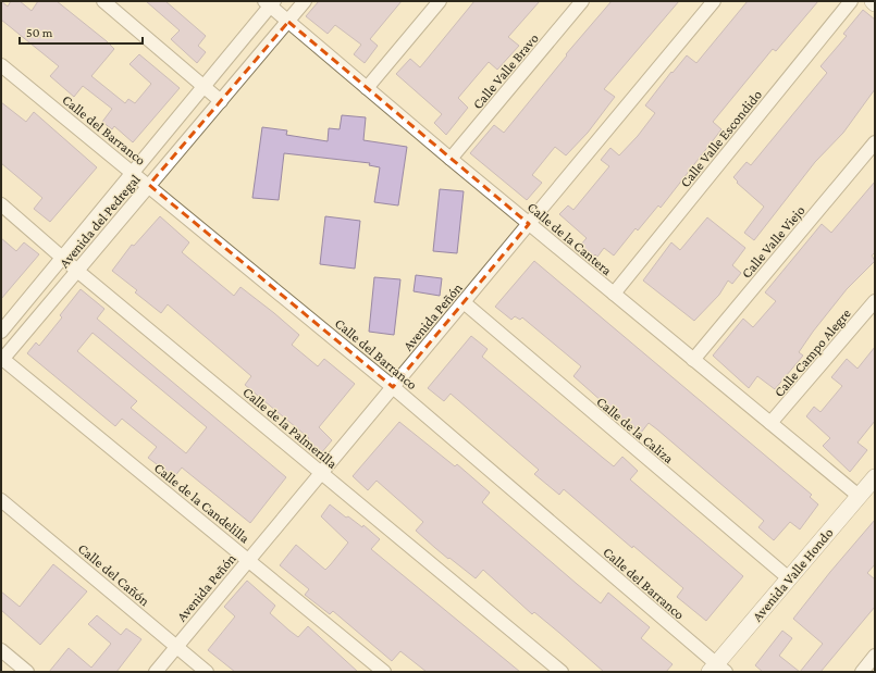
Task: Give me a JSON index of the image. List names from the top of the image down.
{
  "streets": {
    "street": [
      "Calle Valle Bravo",
      "Calle del Barranco",
      "Calle Valle Escondido",
      "Avenida del Pedregal",
      "Calle de la Cantera",
      "Calle Valle Viejo",
      "Avenida Peñón",
      "Calle Campo Alegre",
      "Calle de la Palmerilla",
      "Calle de la Caliza",
      "Calle de la Candelilla",
      "Calle del Cañón",
      "Avenida Valle Hondo"
    ]
  },
  "crossings": [
    ["Calle Valle Bravo", "Calle de la Cantera"],
    ["Calle del Barranco", "Avenida del Pedregal"],
    ["Calle del Barranco", "Avenida Peñón"],
    ["Calle del Barranco", "Avenida Valle Hondo"],
    ["Calle Valle Escondido", "Calle de la Cantera"],
    ["Avenida del Pedregal", "Calle de la Cantera"],
    ["Avenida del Pedregal", "Calle de la Palmerilla"],
    ["Avenida del Pedregal", "Calle de la Candelilla"],
    ["Calle de la Cantera", "Calle Valle Viejo"],
    ["Calle de la Cantera", "Avenida Peñón"],
    ["Calle de la Cantera", "Calle Campo Alegre"],
    ["Calle de la Cantera", "Avenida Valle Hondo"],
    ["Avenida Peñón", "Calle de la Palmerilla"],
    ["Avenida Peñón", "Calle de la Caliza"],
    ["Avenida Peñón", "Calle de la Candelilla"],
    ["Avenida Peñón", "Calle del Cañón"],
    ["Calle de la Caliza", "Avenida Valle Hondo"]
  ],
  "scale_bar": "50 m"
}
